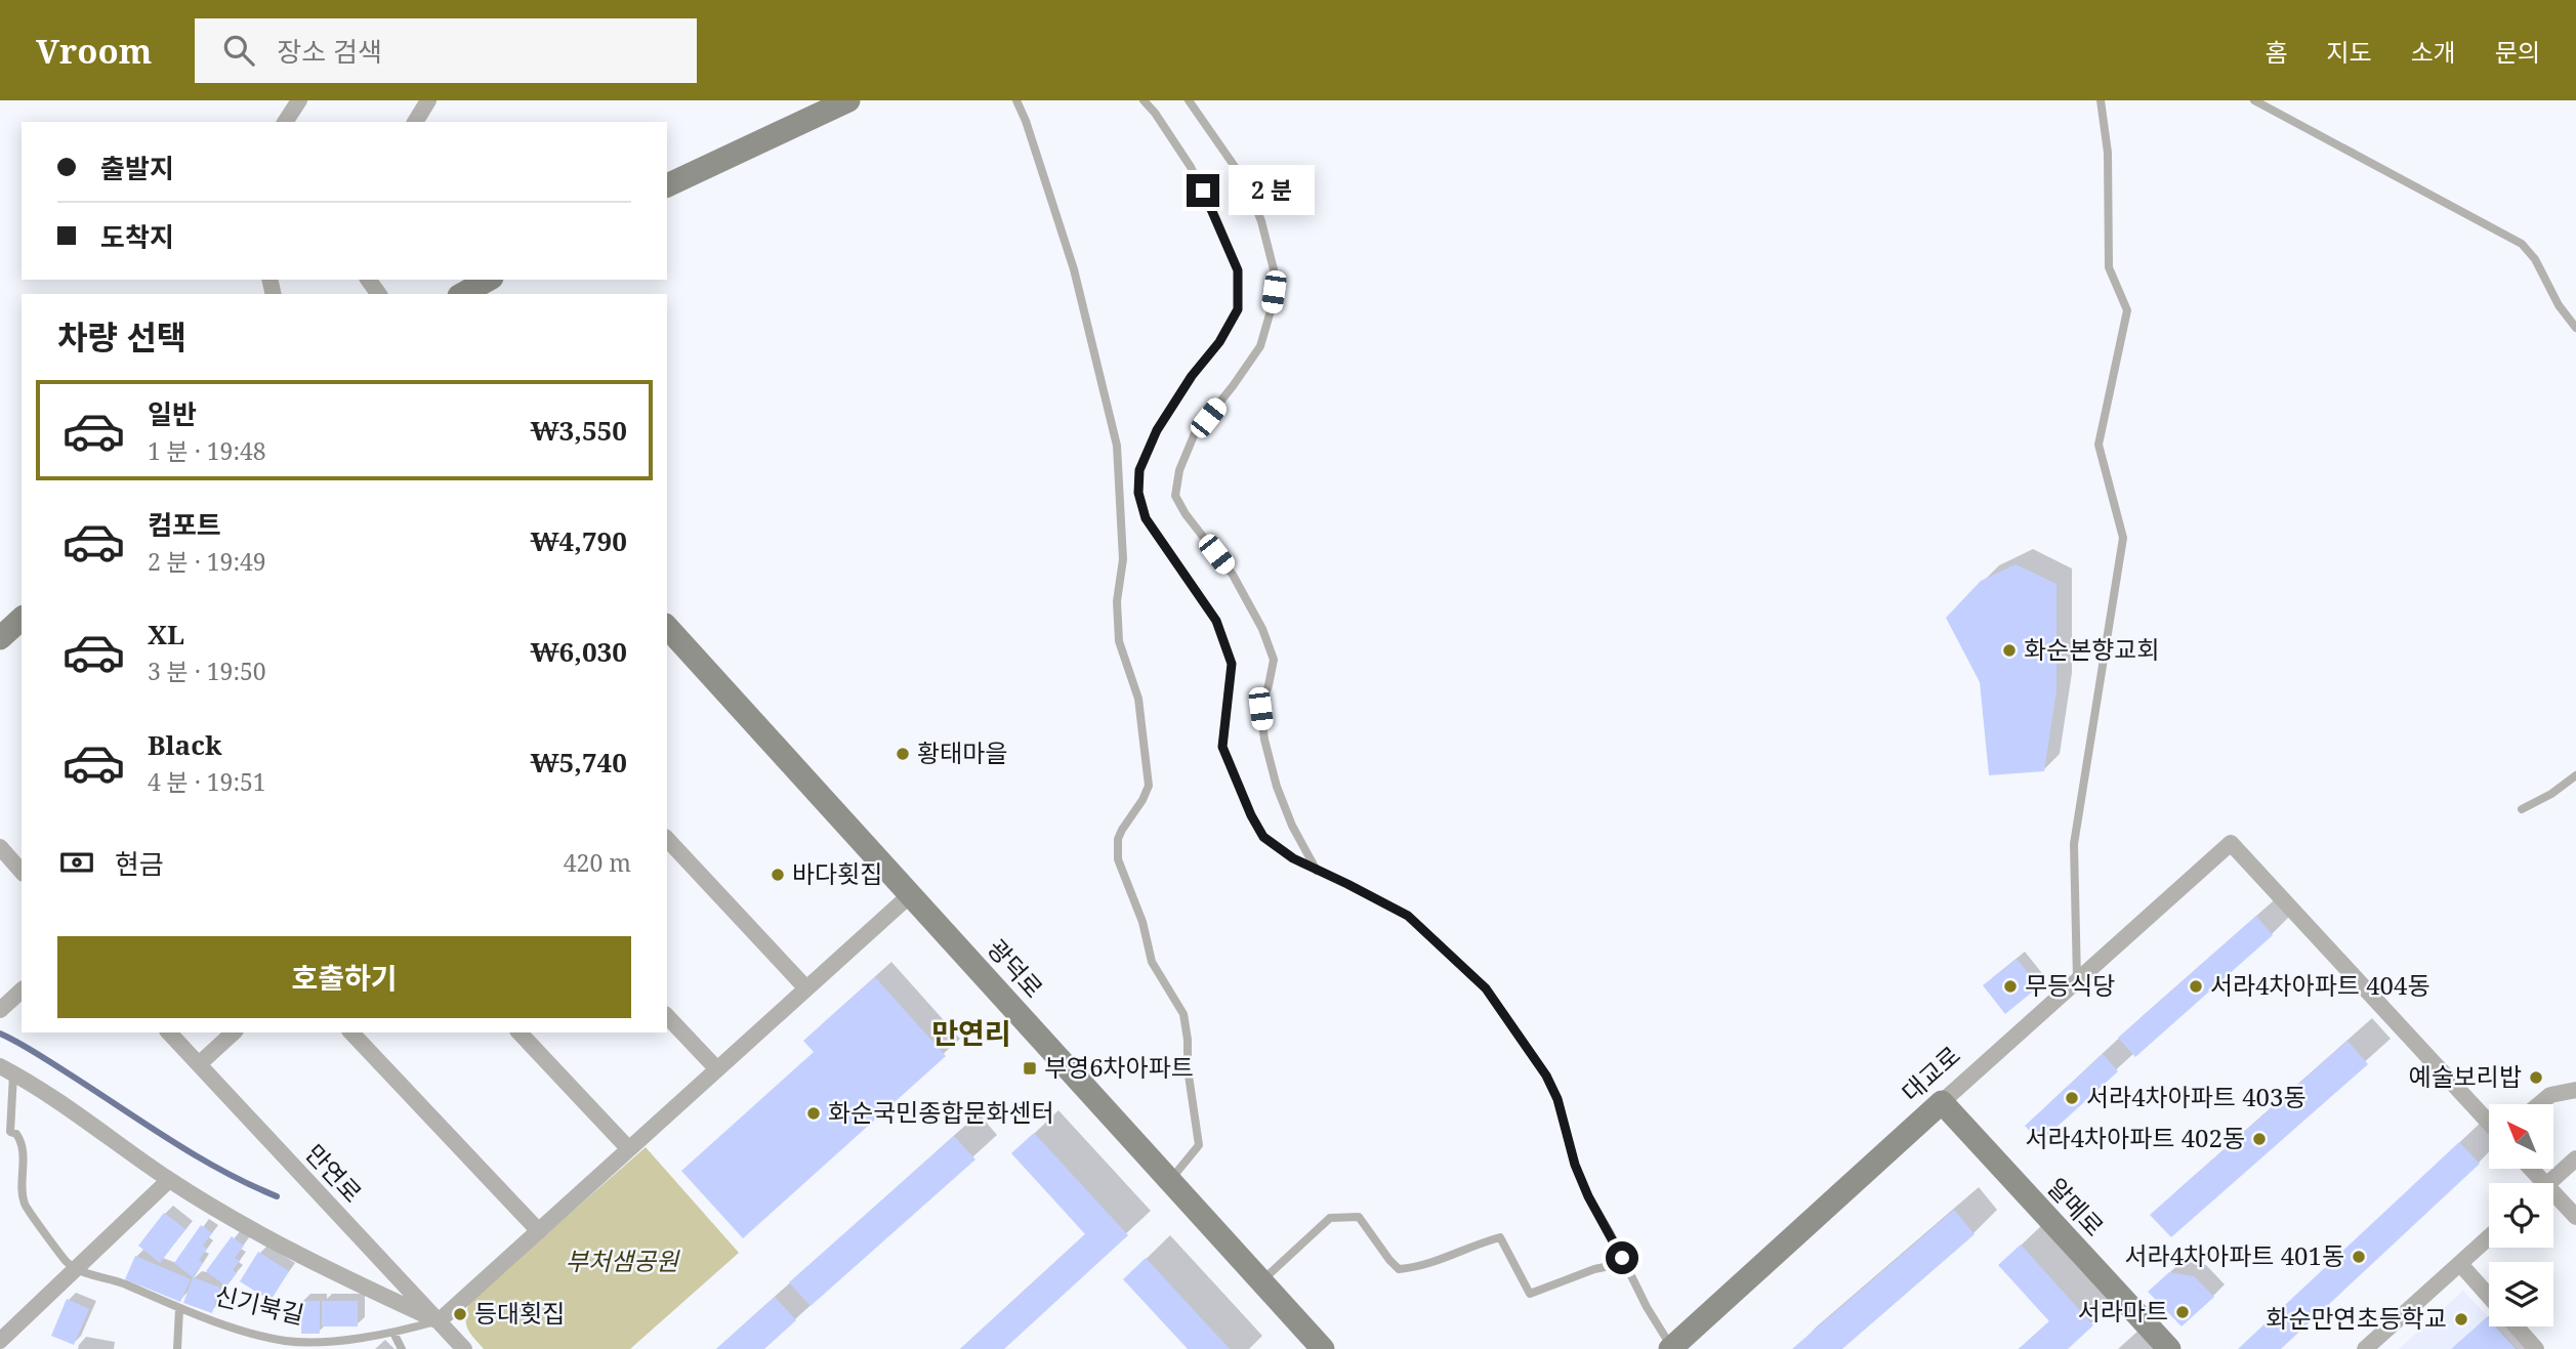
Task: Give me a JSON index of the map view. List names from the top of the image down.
{
  "streets": {
    "street": [
      "광덕로",
      "대교로",
      "만연로",
      "알메로"
    ],
    "lane": ["신기북길"]
  },
  "crossings": [
    ["대교로", "알메로"],
    ["만연로", "신기북길"]
  ],
  "districts": ["만연리"],
  "parks": ["부처샘공원"],
  "places": {
    "other": [
      "화순본향교회",
      "황태마을",
      "바다횟집",
      "무등식당",
      "서라4차아파트 404동",
      "예술보리밥",
      "서라4차아파트 403동",
      "화순국민종합문화센터",
      "서라4차아파트 402동",
      "서라4차아파트 401동",
      "서라마트",
      "등대횟집",
      "화순만연초등학교"
    ],
    "transit": ["부영6차아파트"]
  },
  "north": "top left",
  "page": {
    "header": "Vroom",
    "search": "장소 검색",
    "nav": [
      "홈",
      "지도",
      "소개",
      "문의"
    ],
    "banner": ["출발지", "도착지"],
    "bubble": "2 분",
    "heading": "차량 선택",
    "list": [
      {
        "name": "일반",
        "note": "1 분 · 19:48",
        "value": "₩3,550"
      },
      {
        "name": "컴포트",
        "note": "2 분 · 19:49",
        "value": "₩4,790"
      },
      {
        "name": "XL",
        "note": "3 분 · 19:50",
        "value": "₩6,030"
      },
      {
        "name": "Black",
        "note": "4 분 · 19:51",
        "value": "₩5,740"
      }
    ],
    "pay": ["현금", "420 m"],
    "buttons": "호출하기"
  }
}
